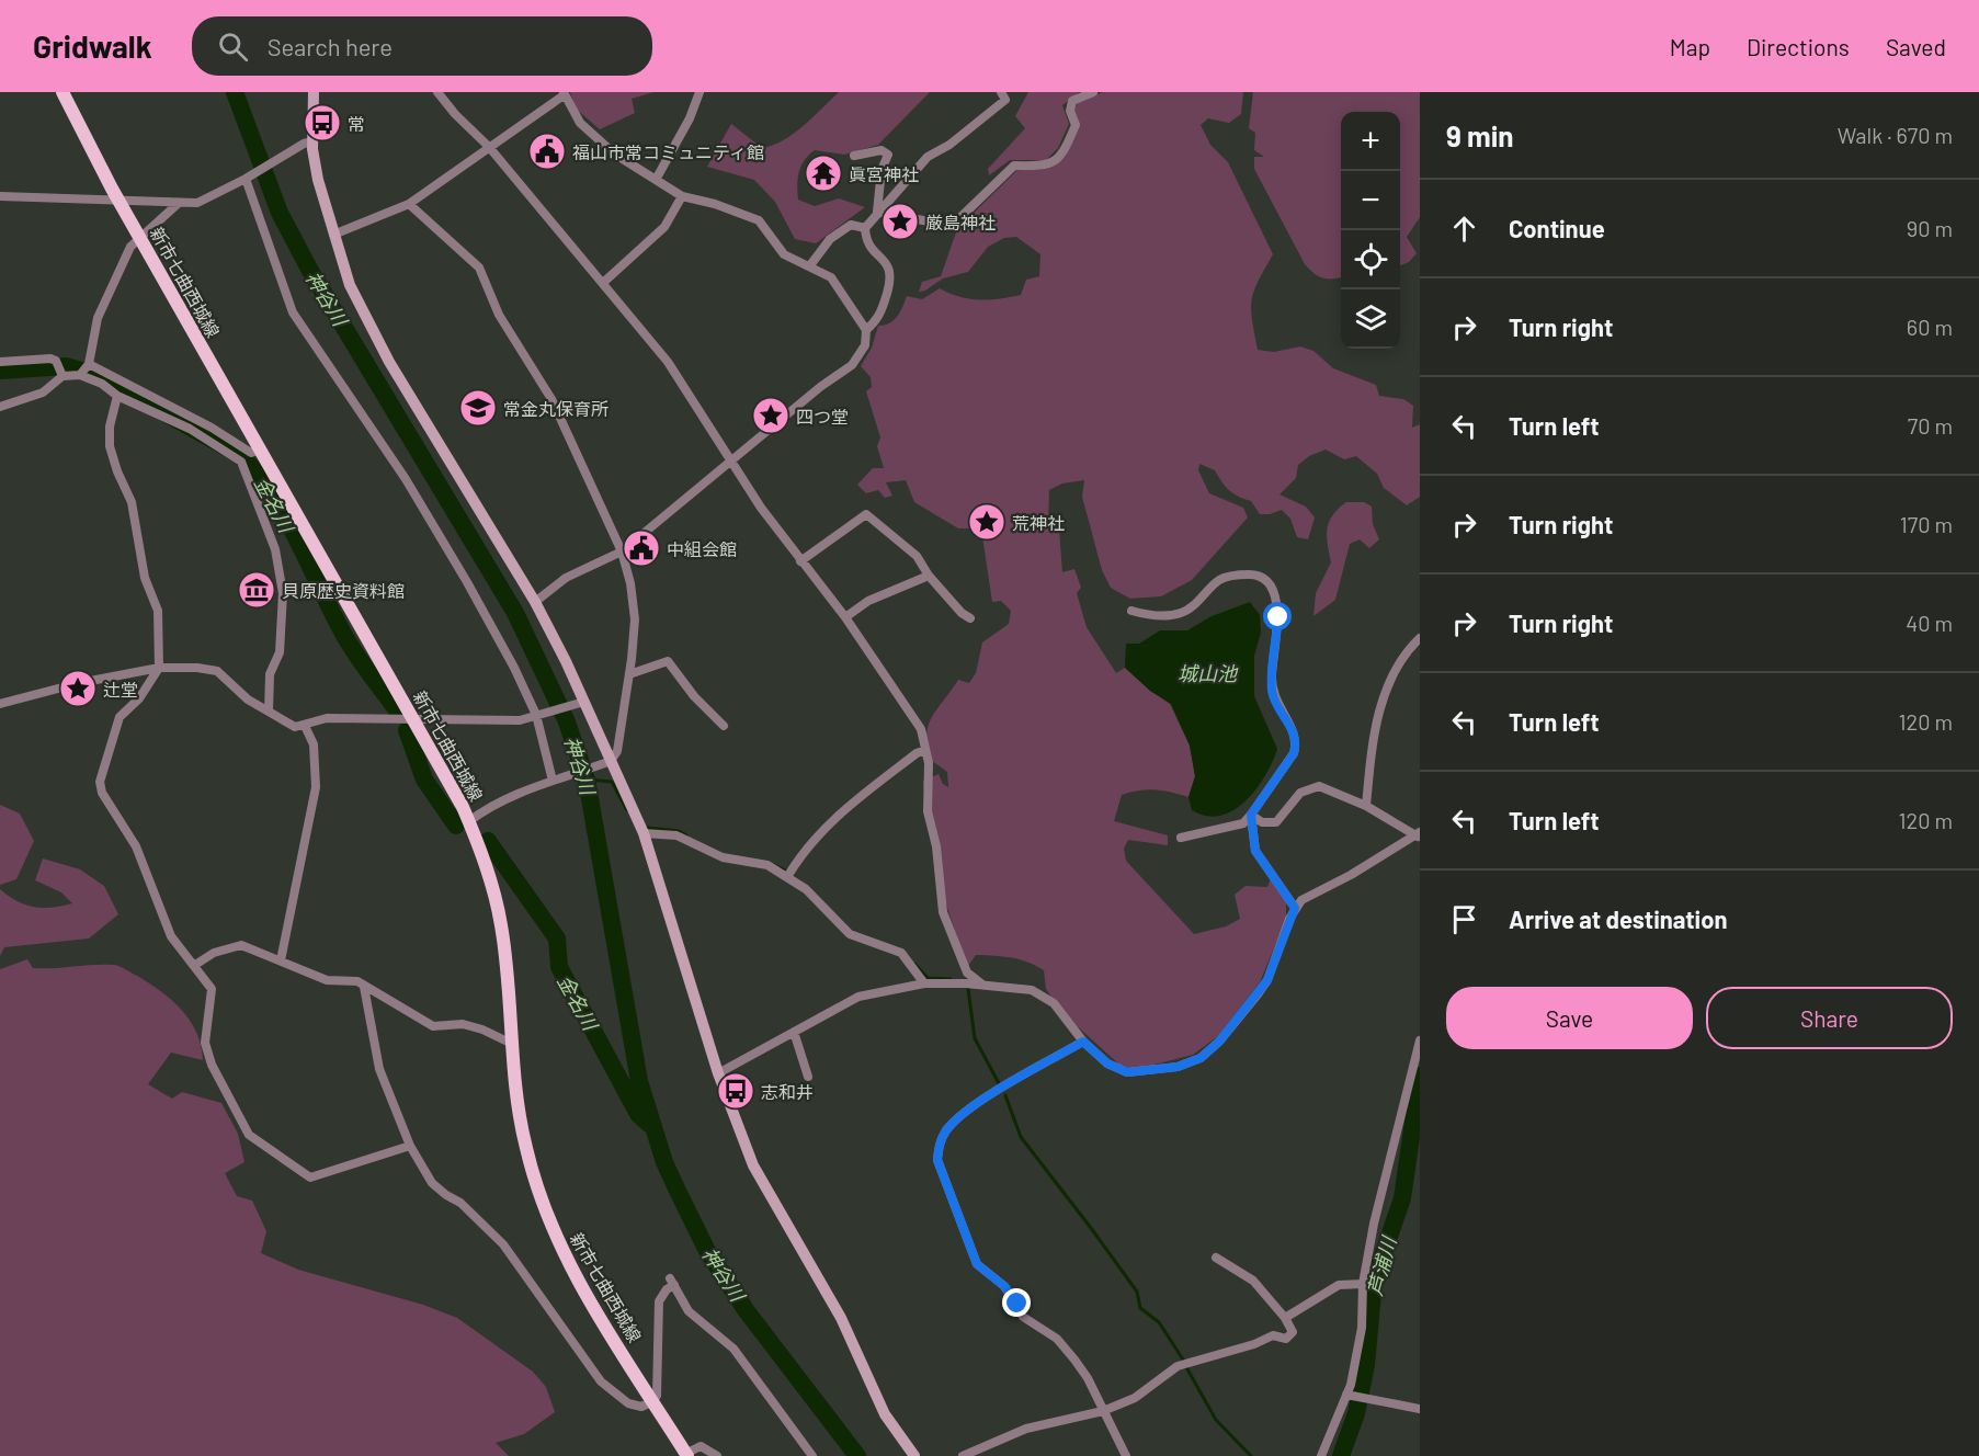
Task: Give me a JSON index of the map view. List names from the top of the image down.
{
  "streets": {
    "main road": ["新市七曲西城線"]
  },
  "water": [
    "神谷川",
    "金名川",
    "城山池",
    "芦浦川"
  ],
  "places": {
    "bus stop": ["常", "志和井"],
    "public building": ["福山市常コミュニティ館", "中組会館"],
    "temple": ["眞宮神社"],
    "place": [
      "厳島神社",
      "四つ堂",
      "荒神社",
      "辻堂"
    ],
    "school or university": ["常金丸保育所"],
    "museum": ["貝原歴史資料館"]
  },
  "page": {
    "header": "Gridwalk",
    "search": "Search here",
    "nav": ["Map", "Directions", "Saved"],
    "heading": ["9 min", "Walk · 670 m"],
    "map_buttons": ["+", "−"],
    "list": [
      ["Continue", "90 m"],
      ["Turn right", "60 m"],
      ["Turn left", "70 m"],
      ["Turn right", "170 m"],
      ["Turn right", "40 m"],
      ["Turn left", "120 m"],
      ["Turn left", "120 m"],
      "Arrive at destination"
    ],
    "buttons": ["Save", "Share"]
  }
}
